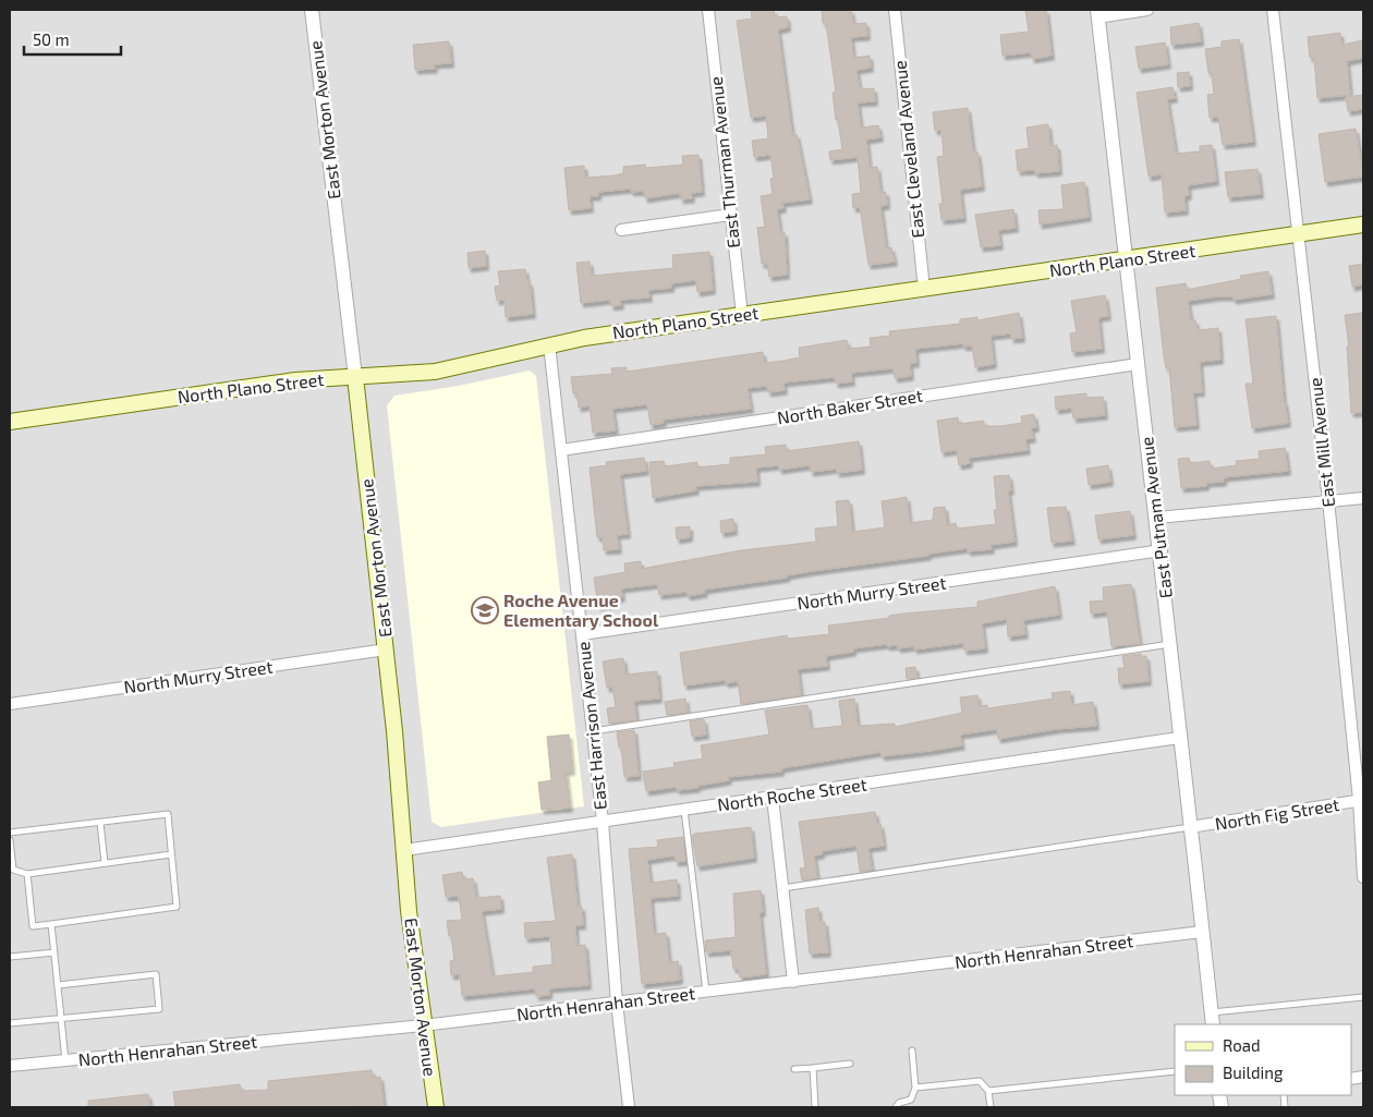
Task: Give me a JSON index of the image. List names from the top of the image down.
{
  "streets": {
    "main road": ["East Morton Avenue", "North Plano Street"],
    "street": [
      "East Cleveland Avenue",
      "East Thurman Avenue",
      "North Baker Street",
      "East Mill Avenue",
      "East Putnam Avenue",
      "North Murry Street",
      "East Harrison Avenue",
      "North Roche Street",
      "North Fig Street",
      "North Henrahan Street"
    ]
  },
  "crossings": [
    ["East Morton Avenue", "North Plano Street"],
    ["East Morton Avenue", "North Murry Street"],
    ["East Morton Avenue", "North Roche Street"],
    ["East Morton Avenue", "North Henrahan Street"],
    ["East Cleveland Avenue", "North Plano Street"],
    ["East Thurman Avenue", "North Plano Street"],
    ["North Plano Street", "East Mill Avenue"],
    ["North Plano Street", "East Putnam Avenue"],
    ["North Plano Street", "East Harrison Avenue"],
    ["North Baker Street", "East Putnam Avenue"],
    ["North Baker Street", "East Harrison Avenue"],
    ["East Mill Avenue", "North Fig Street"],
    ["East Putnam Avenue", "North Murry Street"],
    ["East Putnam Avenue", "North Roche Street"],
    ["East Putnam Avenue", "North Fig Street"],
    ["East Putnam Avenue", "North Henrahan Street"],
    ["North Murry Street", "East Harrison Avenue"],
    ["East Harrison Avenue", "North Roche Street"],
    ["East Harrison Avenue", "North Henrahan Street"]
  ],
  "places": {
    "school or university": ["Roche Avenue Elementary School"]
  },
  "legend": ["Road", "Building"],
  "scale_bar": "50 m"
}
